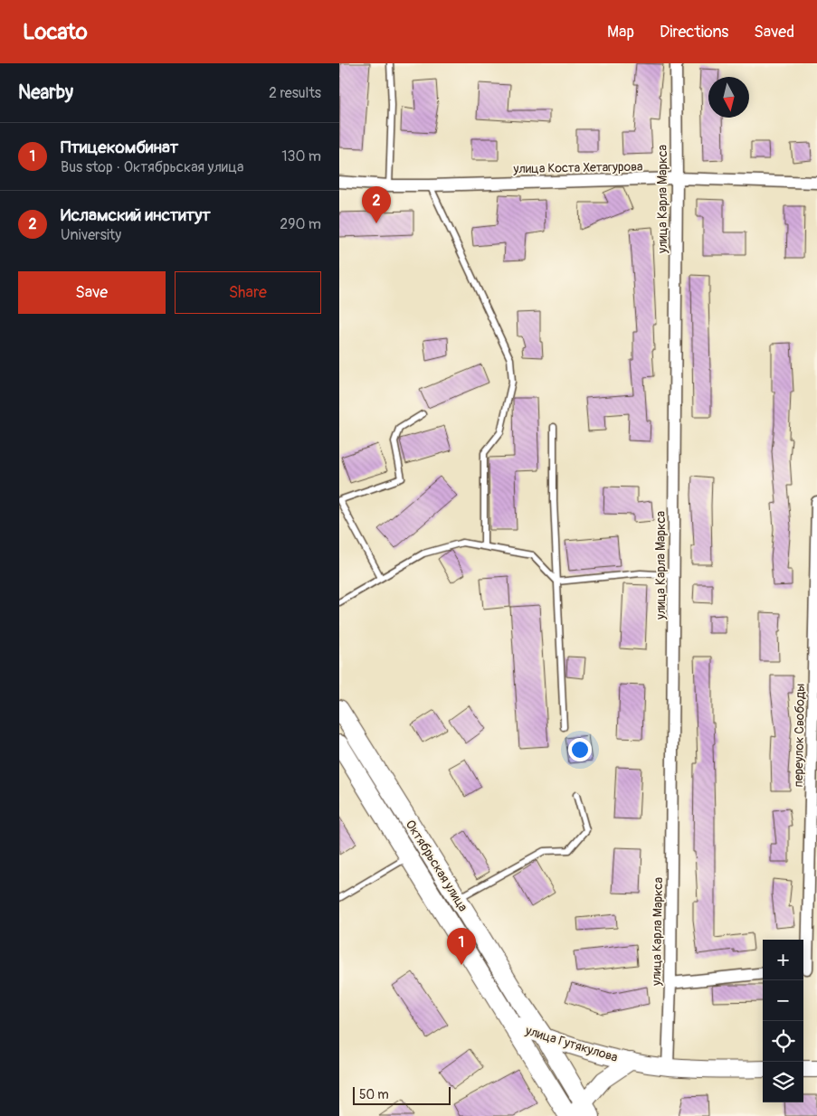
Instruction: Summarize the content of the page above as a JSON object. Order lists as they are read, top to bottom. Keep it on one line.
{"streets":{"main road":["Октябрьская улица","улица Гутякулова"],"street":["улица Коста Хетагурова","улица Карла Маркса","переулок Свободы"]},"crossings":[["улица Коста Хетагурова","улица Карла Маркса"],["улица Карла Маркса","улица Гутякулова"],["Октябрьская улица","улица Гутякулова"]],"scale_bar":"50 m","north":"bottom","page":{"header":"Locato","nav":["Map","Directions","Saved"],"heading":["Nearby","2 results"],"list":[{"mark":"1","name":"Птицекомбинат","note":"Bus stop · Октябрьская улица","value":"130 m"},{"mark":"2","name":"Исламский институт","note":"University","value":"290 m"}],"pins":["2","1"],"buttons":["Save","Share"],"map_buttons":["+","−"],"scale":"50 m"}}
